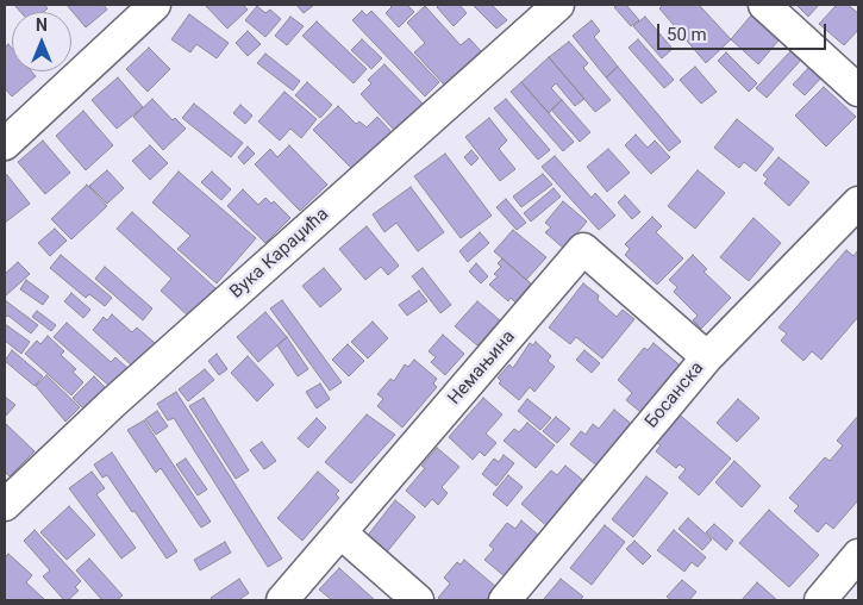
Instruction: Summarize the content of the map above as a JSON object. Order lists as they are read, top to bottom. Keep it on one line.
{"streets":{"street":["Вука Караџића","Немањина","Босанска"]},"crossings":[["Немањина","Босанска"]],"scale_bar":"50 m","north":"top"}
